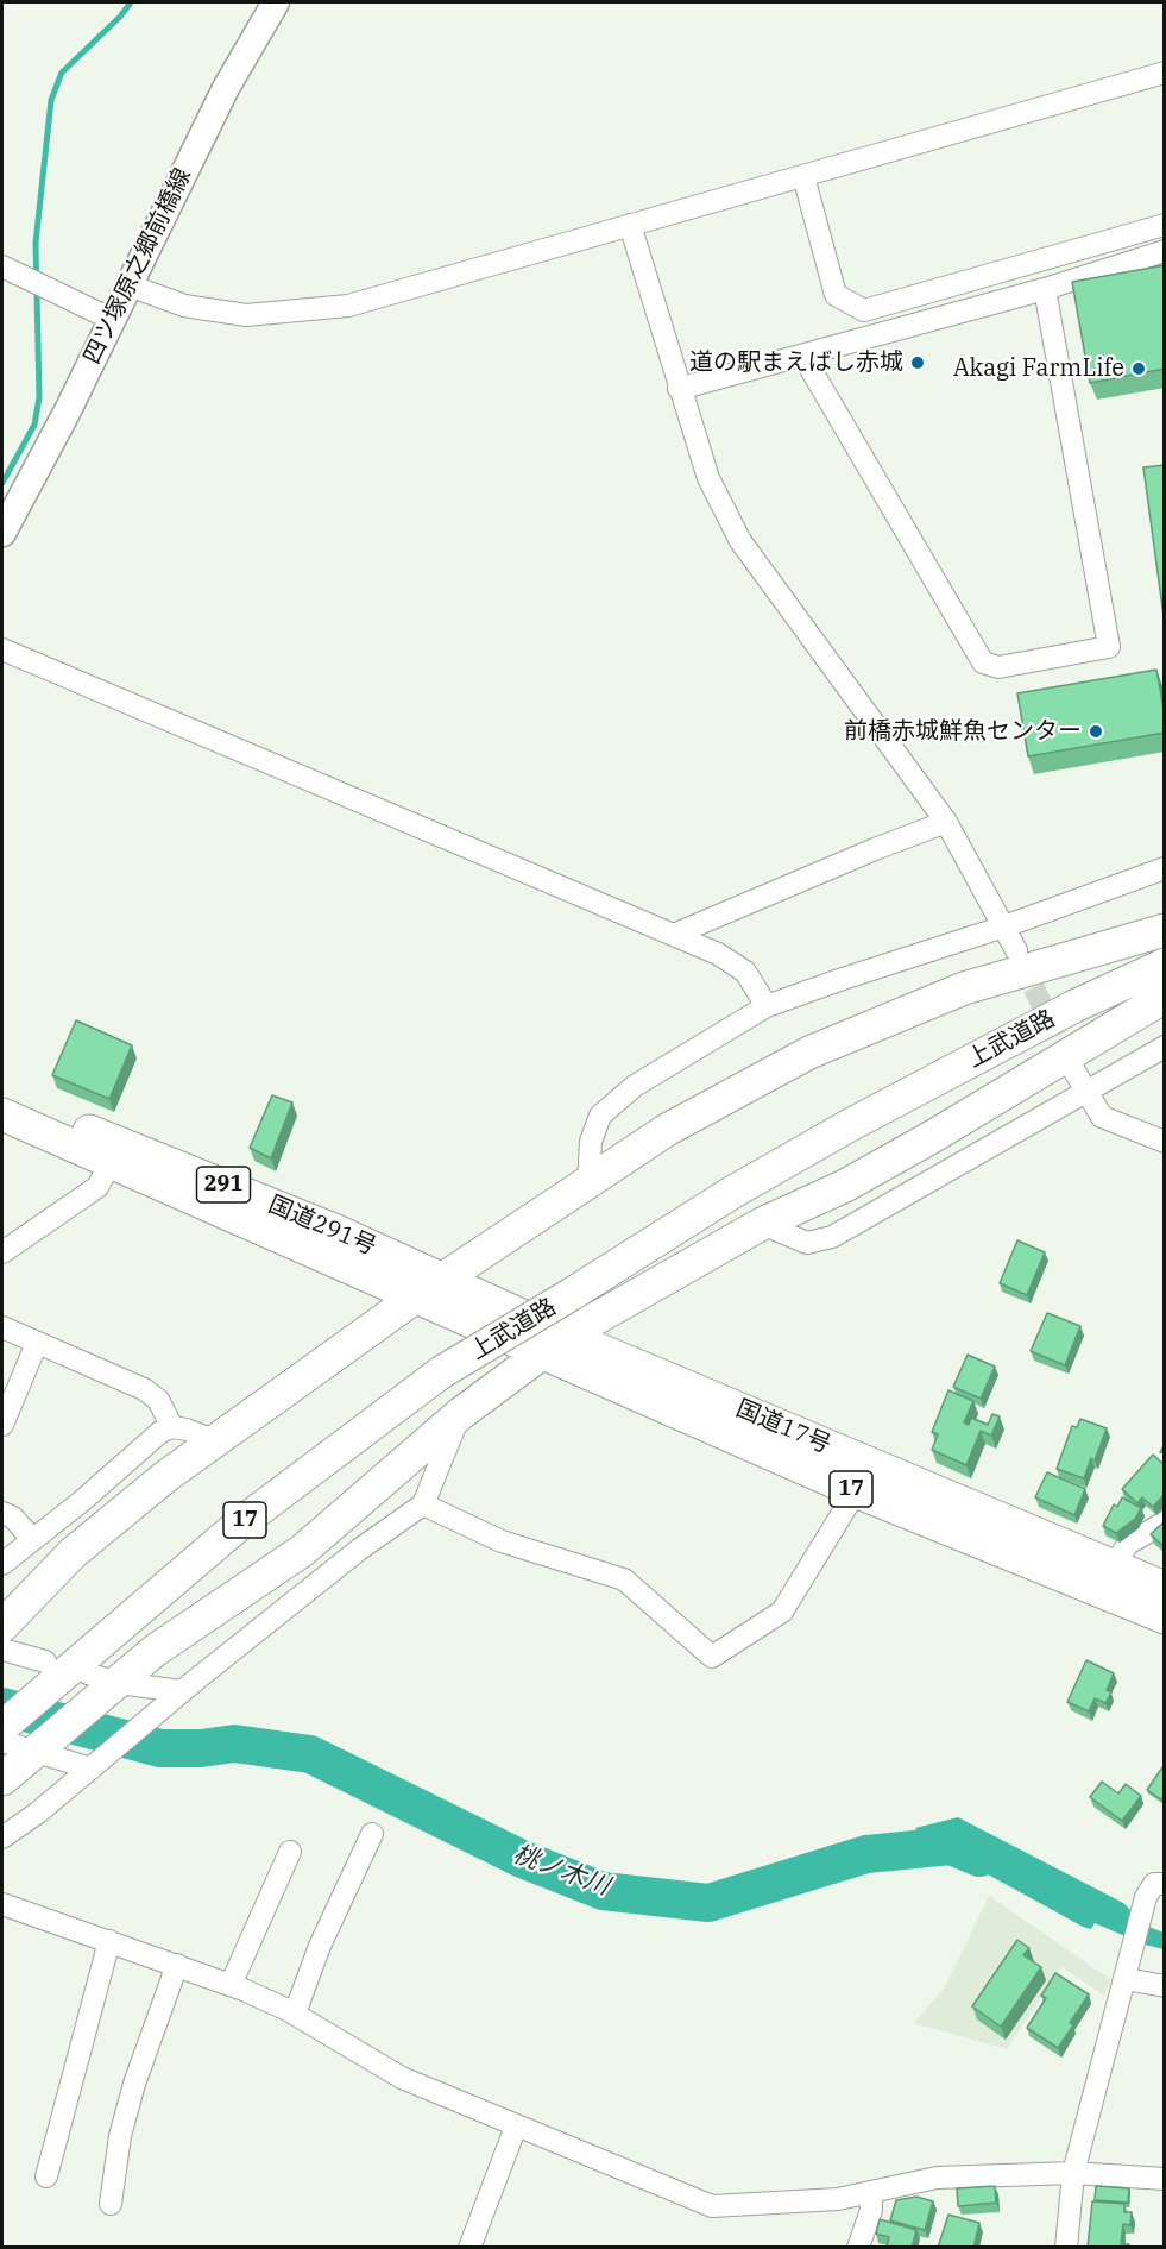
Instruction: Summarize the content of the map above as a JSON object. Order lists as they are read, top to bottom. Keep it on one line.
{"streets":{"highway":["上武道路","291","国道291号","国道17号","17"],"main road":["四ツ塚原之郷前橋線"]},"crossings":[["国道291号","国道17号"],["国道291号","17"],["国道17号","17"]],"water":["桃ノ木川"],"places":["道の駅まえばし赤城","Akagi FarmLife","前橋赤城鮮魚センター"]}
